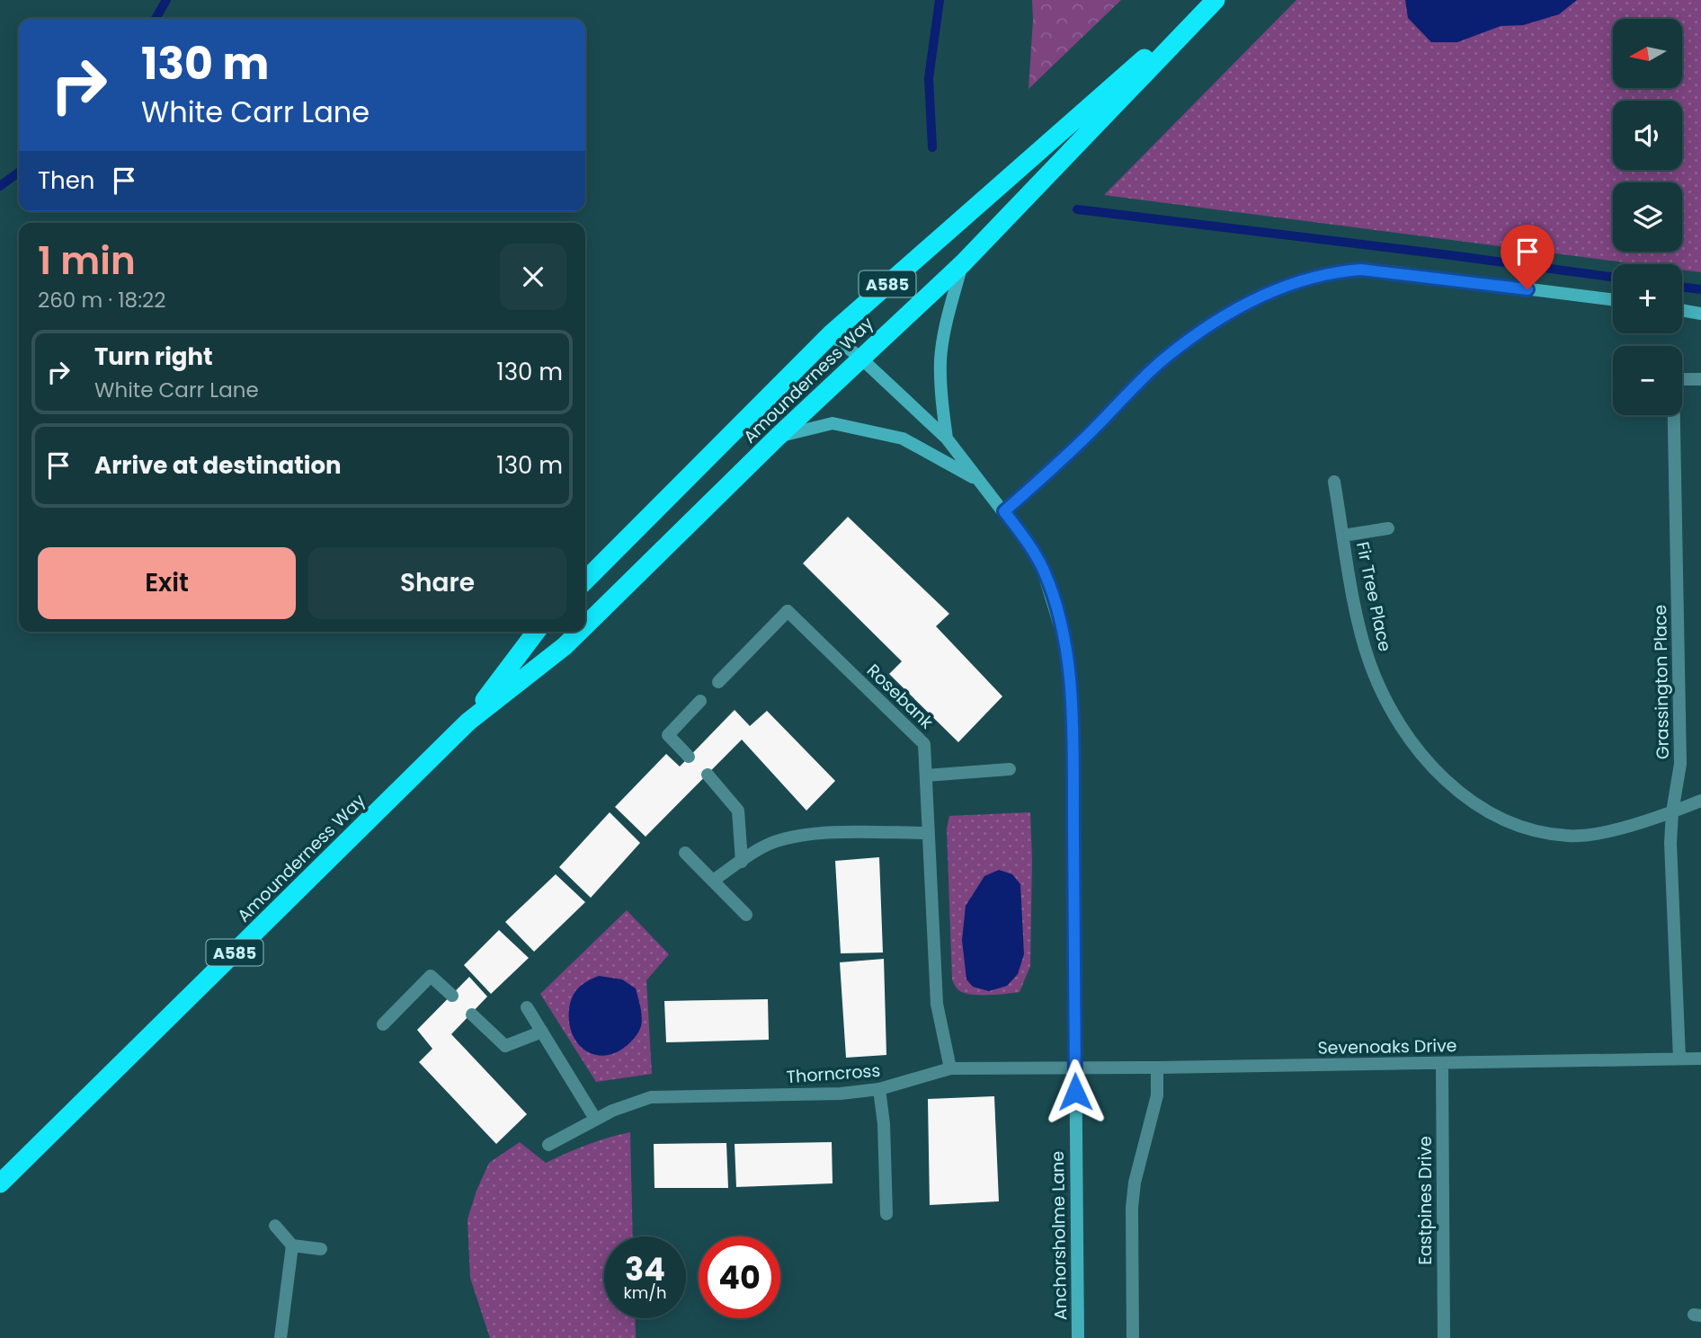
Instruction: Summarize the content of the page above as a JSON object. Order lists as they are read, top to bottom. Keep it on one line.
{"streets":{"highway":["A585","Amounderness Way"],"street":["Fir Tree Place","Grassington Place","Rosebank","Sevenoaks Drive","Thorncross","Eastpines Drive","Anchorsholme Lane"]},"crossings":[["Amounderness Way","Anchorsholme Lane"],["Fir Tree Place","Grassington Place"],["Grassington Place","Sevenoaks Drive"],["Rosebank","Thorncross"],["Sevenoaks Drive","Thorncross"],["Sevenoaks Drive","Eastpines Drive"],["Sevenoaks Drive","Anchorsholme Lane"],["Thorncross","Anchorsholme Lane"]],"north":"left","page":{"map_buttons":["+","−"],"turn":["130 m","White Carr Lane"],"then":"Then","heading":["1 min","260 m · 18:22"],"list":[{"name":"Turn right","note":"White Carr Lane","value":"130 m"},{"name":"Arrive at destination","value":"130 m"}],"buttons":["Exit","Share"],"speed":"34 km/h","limit":"40"}}
